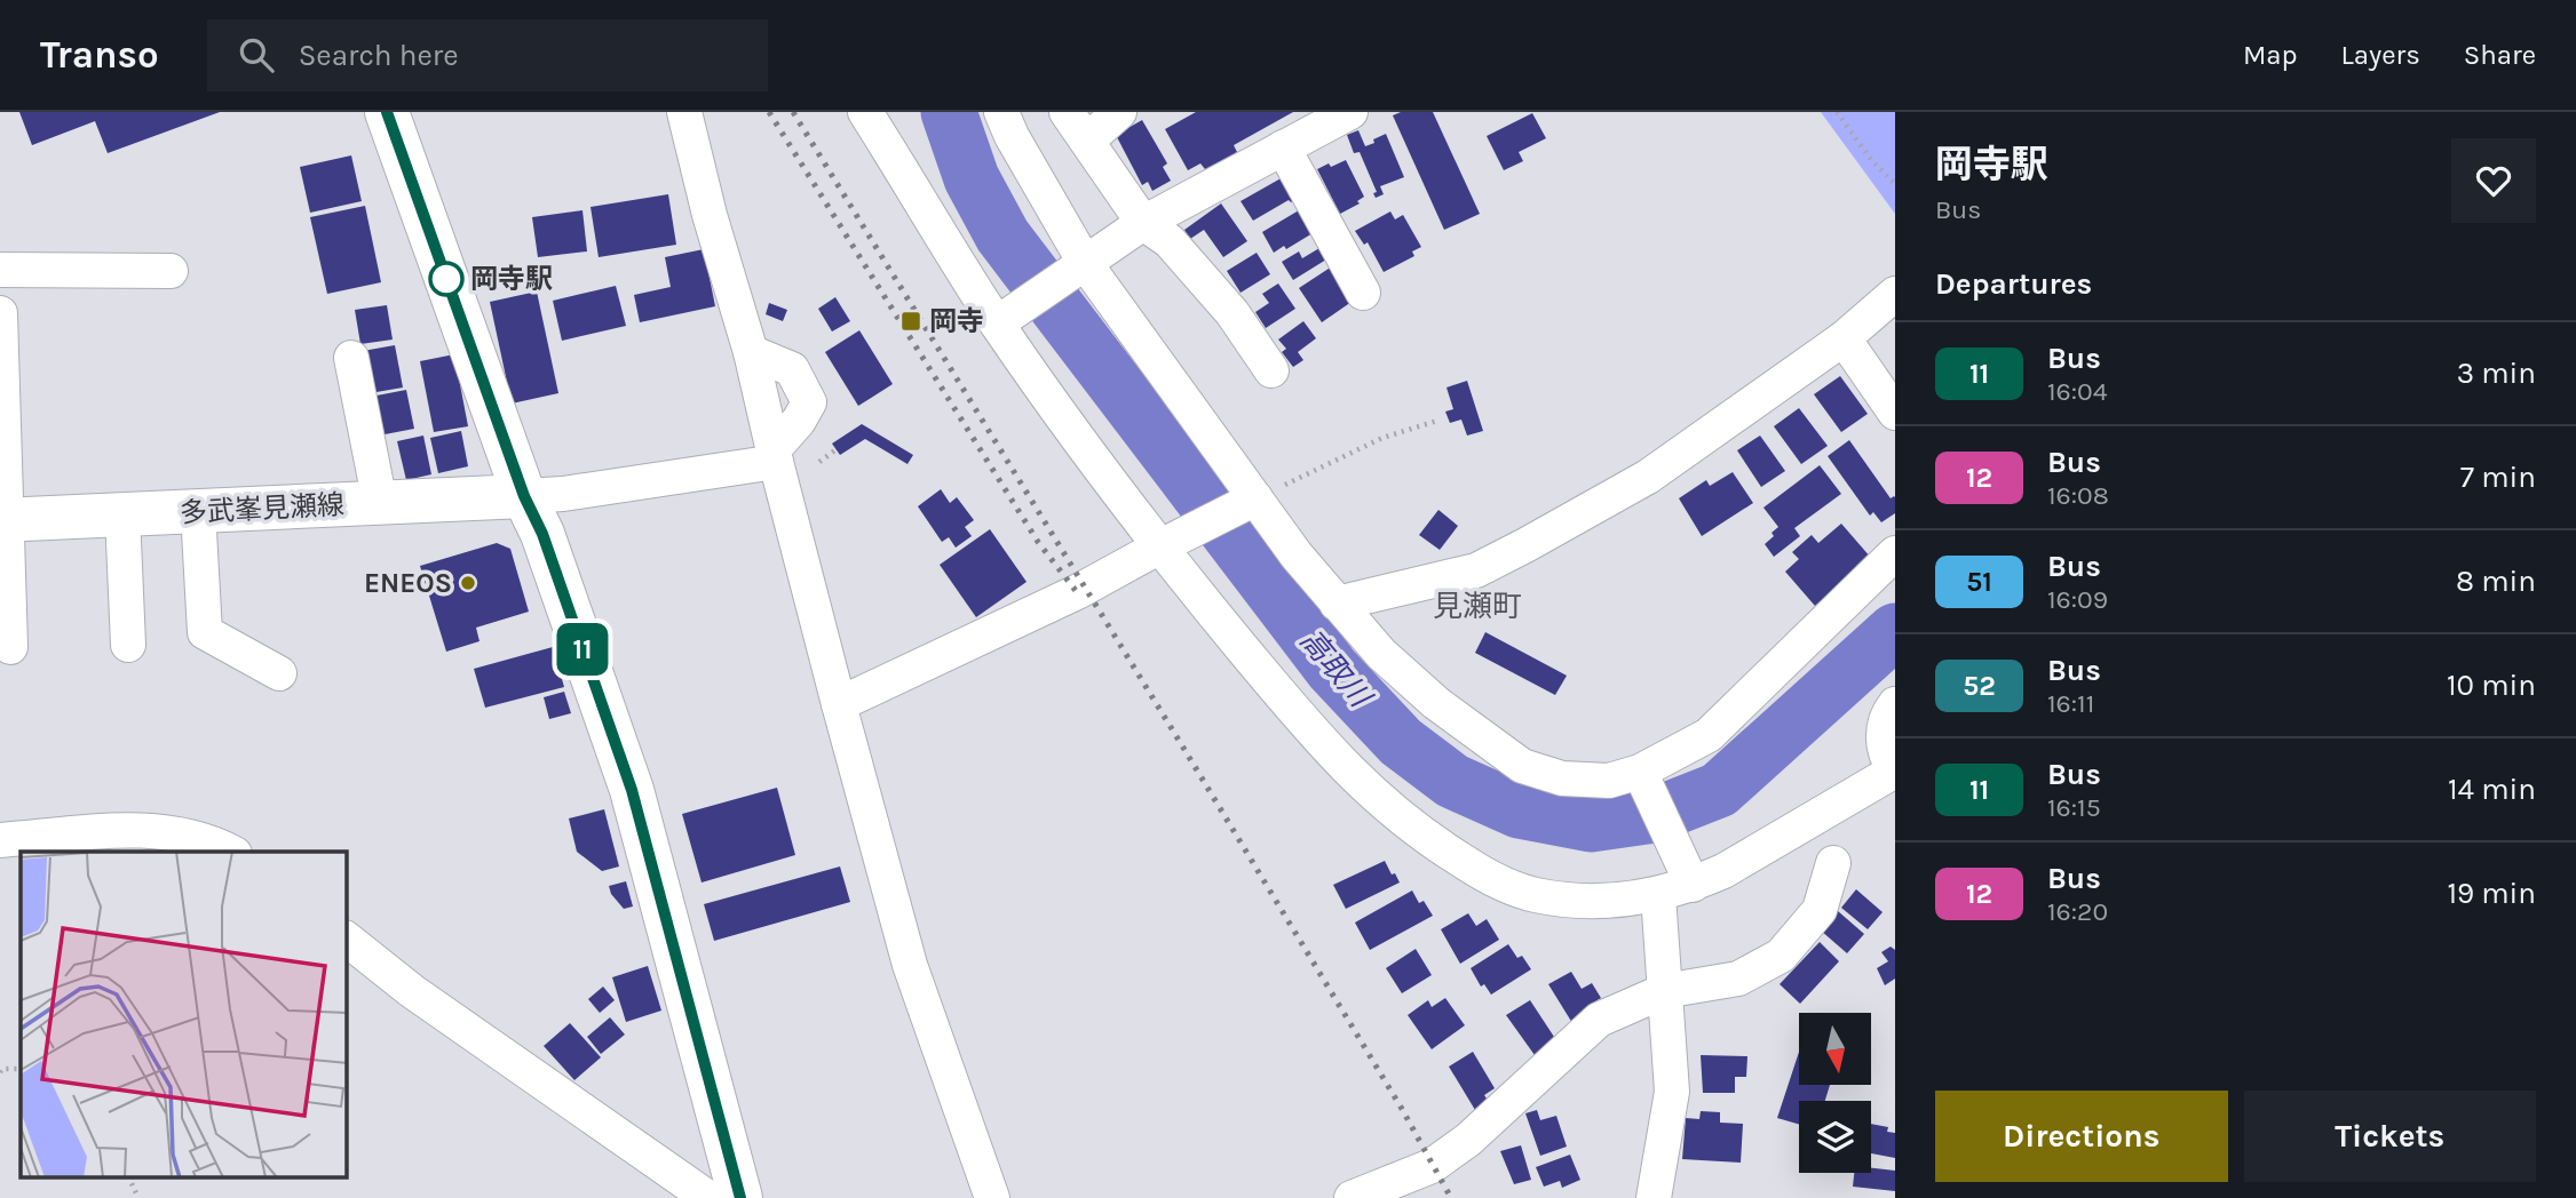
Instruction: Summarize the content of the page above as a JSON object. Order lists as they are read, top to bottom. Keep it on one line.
{"streets":{"main road":["多武峯見瀬線"]},"districts":["見瀬町"],"water":["高取川"],"places":{"other":["岡寺駅","ENEOS"],"transit":["岡寺"]},"lines":["bus line 11"],"north":"bottom","page":{"header":"Transo","search":"Search here","nav":["Map","Layers","Share"],"on_map":"11","heading":[["岡寺駅","Bus"],"Departures"],"list":[{"mark":"11","name":"Bus","note":"16:04","value":"3 min"},{"mark":"12","name":"Bus","note":"16:08","value":"7 min"},{"mark":"51","name":"Bus","note":"16:09","value":"8 min"},{"mark":"52","name":"Bus","note":"16:11","value":"10 min"},{"mark":"11","name":"Bus","note":"16:15","value":"14 min"},{"mark":"12","name":"Bus","note":"16:20","value":"19 min"}],"buttons":["Directions","Tickets"]}}
